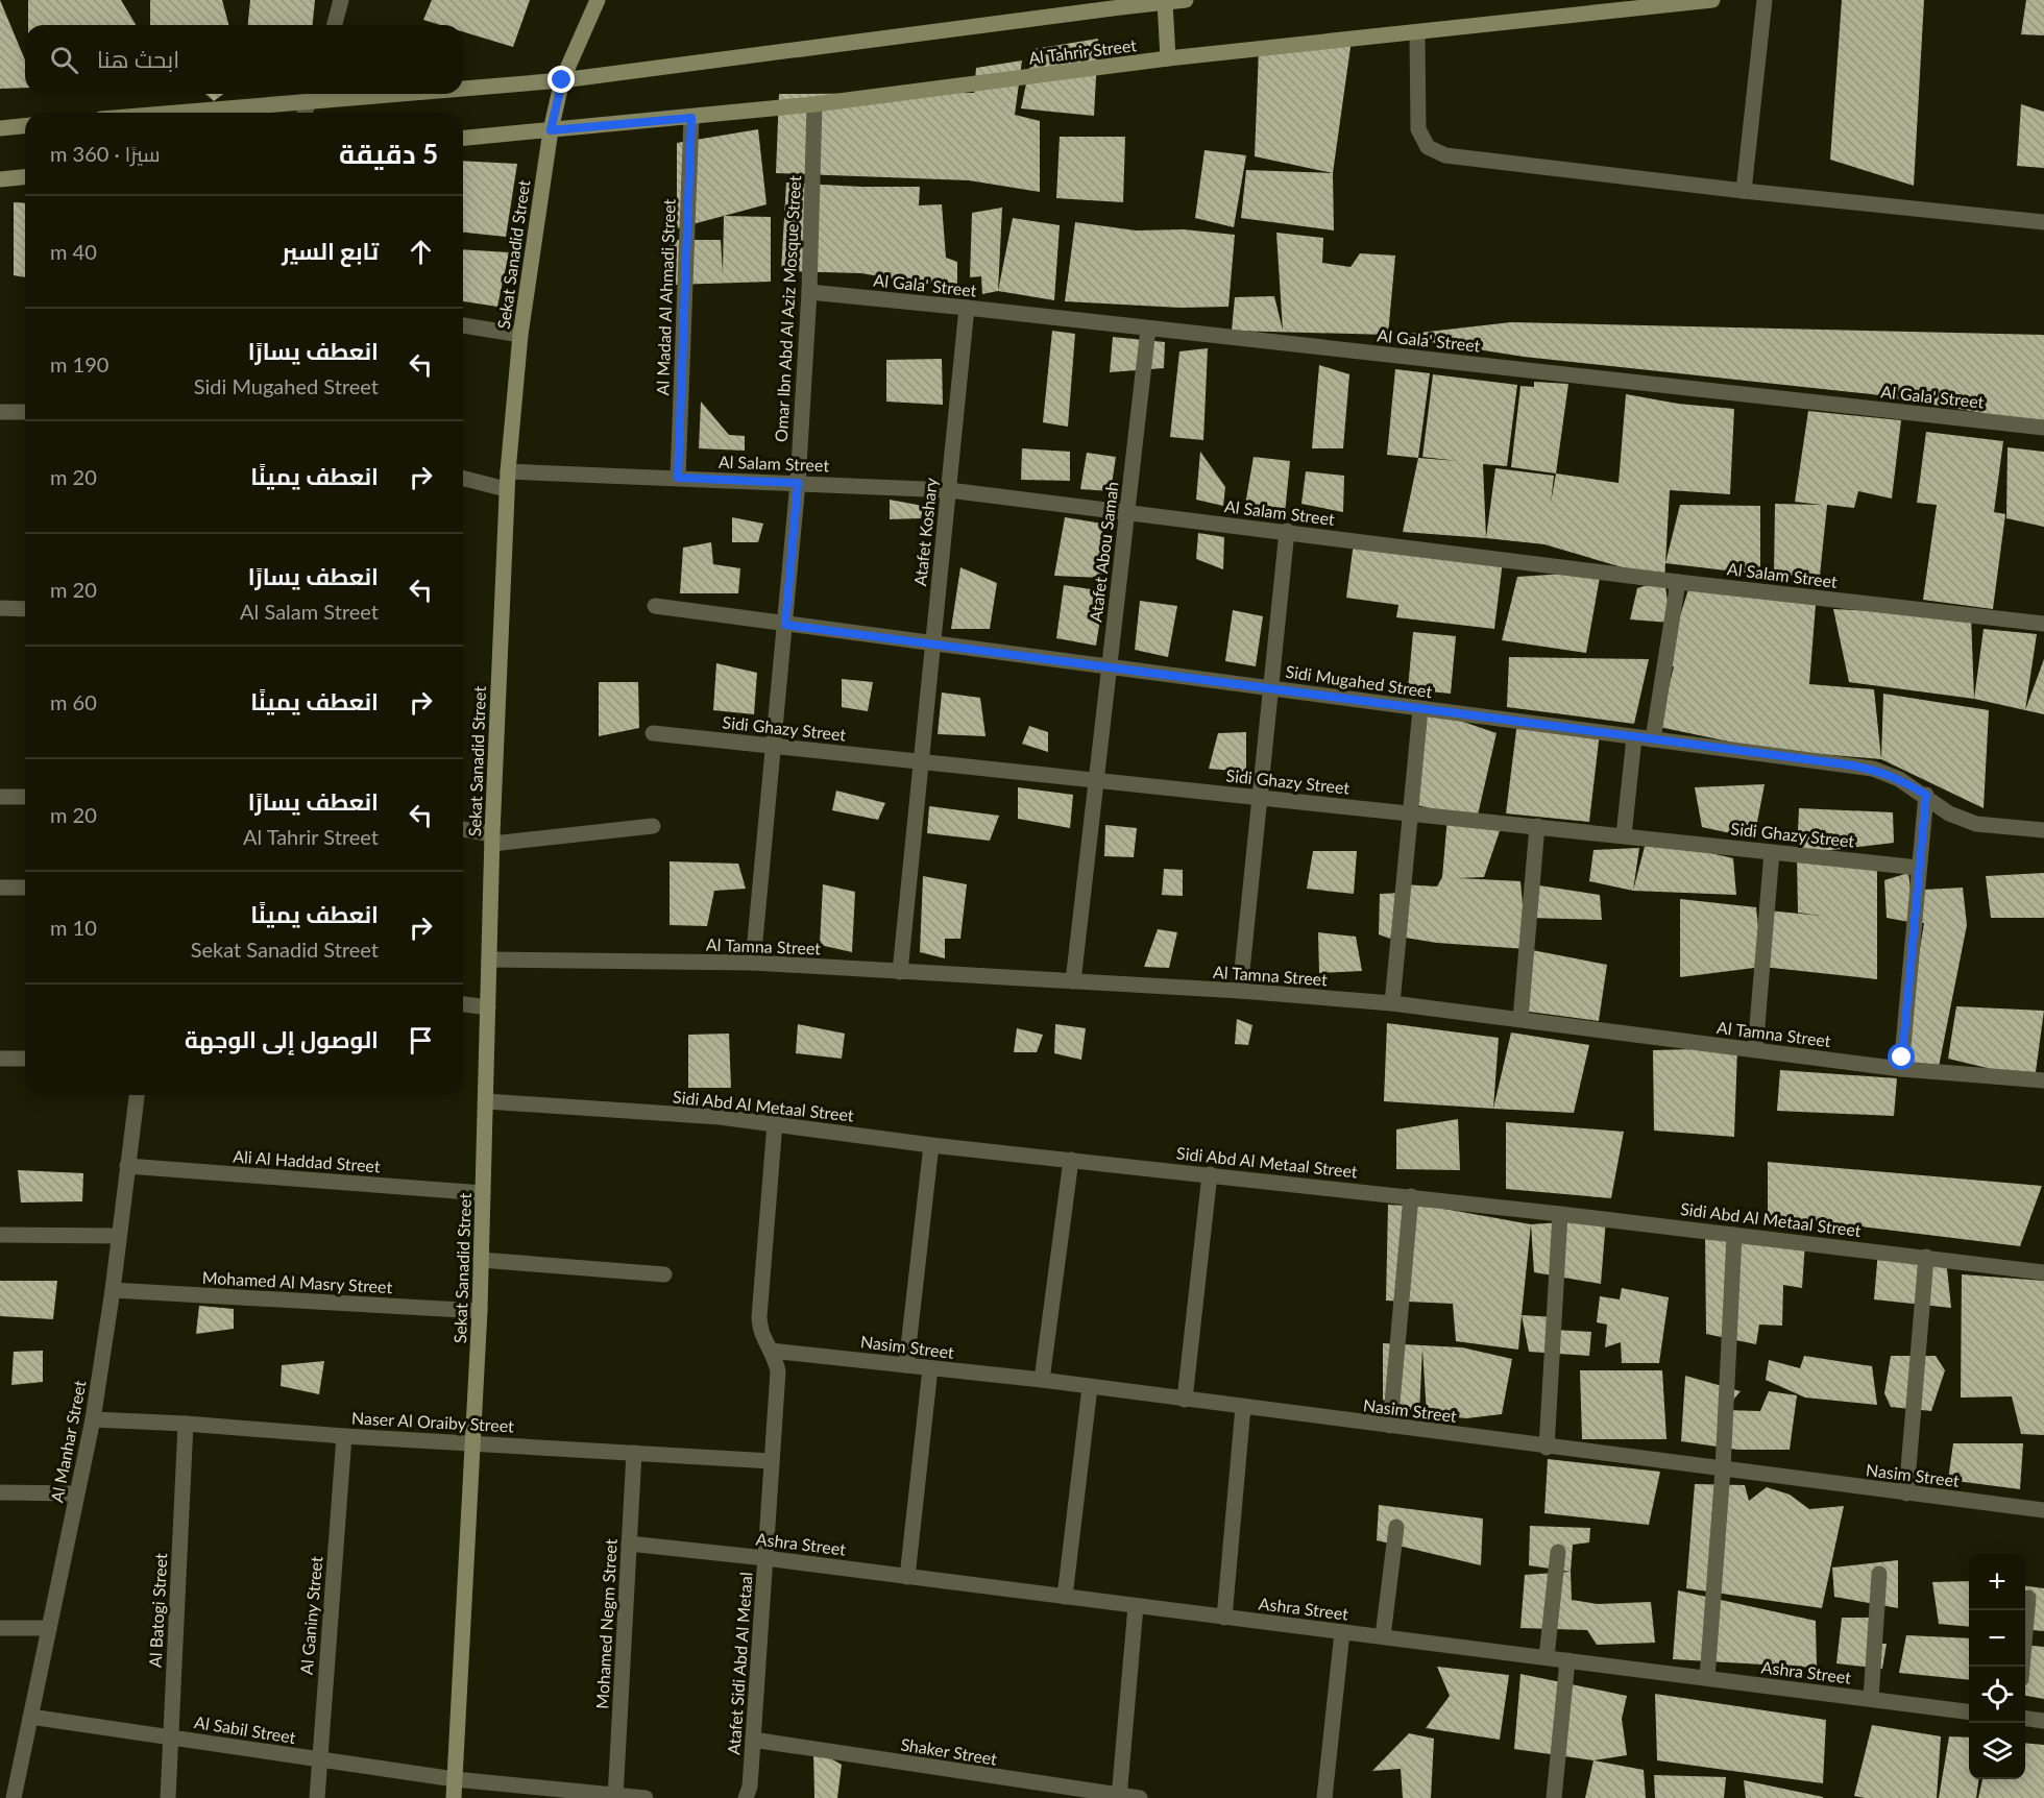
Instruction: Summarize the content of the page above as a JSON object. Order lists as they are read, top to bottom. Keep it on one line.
{"streets":{"main road":["Al Tahrir Street","Sekat Sanadid Street"],"street":["Al Gala' Street","Al Madad Al Ahmadi Street","Omar Ibn Abd Al Aziz Mosque Street","Al Salam Street","Atafet Koshary","Atafet Abou Samah","Sidi Mugahed Street","Sidi Ghazy Street","Al Tamna Street","Sidi Abd Al Metaal Street","Ali Al Haddad Street","Mohamed Al Masry Street","Nasim Street","Naser Al Oraiby Street","Al Manhar Street","Ashra Street","Al Batogi Street","Al Ganiny Street","Mohamed Negm Street","Atafet Sidi Abd Al Metaal","Al Sabil Street","Shaker Street"]},"crossings":[["Al Tahrir Street","Sekat Sanadid Street"],["Al Tahrir Street","Al Madad Al Ahmadi Street"],["Al Tahrir Street","Omar Ibn Abd Al Aziz Mosque Street"],["Sekat Sanadid Street","Al Salam Street"],["Sekat Sanadid Street","Al Tamna Street"],["Sekat Sanadid Street","Sidi Abd Al Metaal Street"],["Sekat Sanadid Street","Ali Al Haddad Street"],["Sekat Sanadid Street","Mohamed Al Masry Street"],["Sekat Sanadid Street","Naser Al Oraiby Street"],["Sekat Sanadid Street","Al Sabil Street"],["Al Gala' Street","Omar Ibn Abd Al Aziz Mosque Street"],["Al Gala' Street","Atafet Koshary"],["Al Gala' Street","Atafet Abou Samah"],["Al Madad Al Ahmadi Street","Al Salam Street"],["Omar Ibn Abd Al Aziz Mosque Street","Al Salam Street"],["Omar Ibn Abd Al Aziz Mosque Street","Sidi Mugahed Street"],["Omar Ibn Abd Al Aziz Mosque Street","Sidi Ghazy Street"],["Omar Ibn Abd Al Aziz Mosque Street","Al Tamna Street"],["Al Salam Street","Atafet Koshary"],["Al Salam Street","Atafet Abou Samah"],["Atafet Koshary","Sidi Mugahed Street"],["Atafet Koshary","Sidi Ghazy Street"],["Atafet Koshary","Al Tamna Street"],["Atafet Abou Samah","Sidi Mugahed Street"],["Atafet Abou Samah","Sidi Ghazy Street"],["Atafet Abou Samah","Al Tamna Street"],["Sidi Abd Al Metaal Street","Atafet Sidi Abd Al Metaal"],["Ali Al Haddad Street","Al Manhar Street"],["Mohamed Al Masry Street","Al Manhar Street"],["Nasim Street","Atafet Sidi Abd Al Metaal"],["Naser Al Oraiby Street","Al Manhar Street"],["Naser Al Oraiby Street","Al Batogi Street"],["Naser Al Oraiby Street","Al Ganiny Street"],["Naser Al Oraiby Street","Mohamed Negm Street"],["Naser Al Oraiby Street","Atafet Sidi Abd Al Metaal"],["Al Manhar Street","Al Sabil Street"],["Ashra Street","Mohamed Negm Street"],["Ashra Street","Atafet Sidi Abd Al Metaal"],["Al Batogi Street","Al Sabil Street"],["Al Ganiny Street","Al Sabil Street"],["Mohamed Negm Street","Al Sabil Street"],["Atafet Sidi Abd Al Metaal","Shaker Street"]],"page":{"search":"ابحث هنا","heading":["5 دقيقة","سيرًا · 360 m"],"list":[["تابع السير","40 m"],["انعطف يسارًا","Sidi Mugahed Street","190 m"],["انعطف يمينًا","20 m"],["انعطف يسارًا","Al Salam Street","20 m"],["انعطف يمينًا","60 m"],["انعطف يسارًا","Al Tahrir Street","20 m"],["انعطف يمينًا","Sekat Sanadid Street","10 m"],"الوصول إلى الوجهة"],"map_buttons":["+","−"]}}
